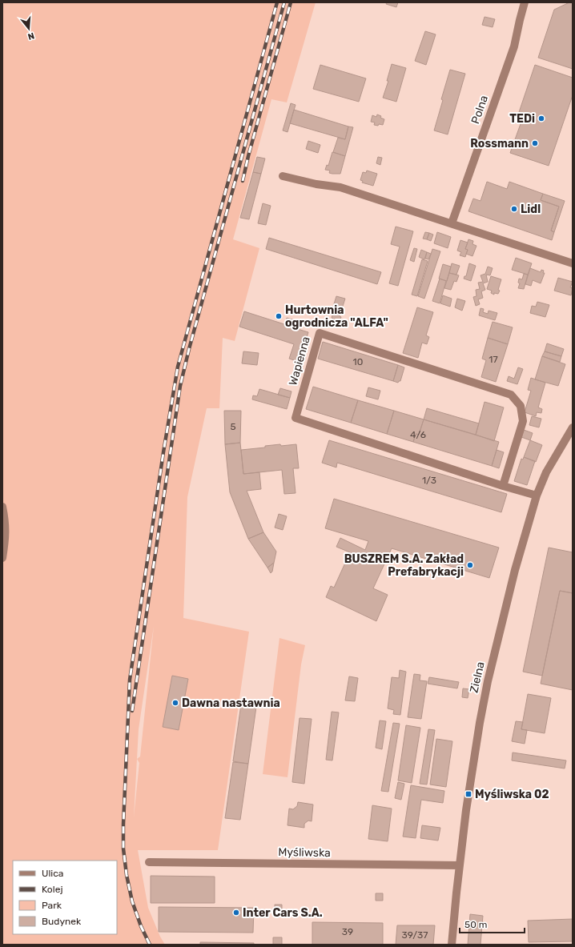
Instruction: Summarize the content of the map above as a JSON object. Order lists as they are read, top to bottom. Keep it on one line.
{"streets":{"street":["Polna","Wapienna","Zielna","Myśliwska"]},"crossings":[["Wapienna","Zielna"],["Zielna","Myśliwska"]],"places":{"other":["TEDi","Rossmann","Lidl","Hurtownia ogrodnicza \"ALFA\"","BUSZREM S.A. Zakład Prefabrykacji","Dawna nastawnia","Inter Cars S.A."],"transit":["Myśliwska 02"]},"house_numbers":["17","10","5","4/6","1/3","39","39/37"],"legend":["Ulica","Kolej","Park","Budynek"],"scale_bar":"50 m","north":"bottom"}
